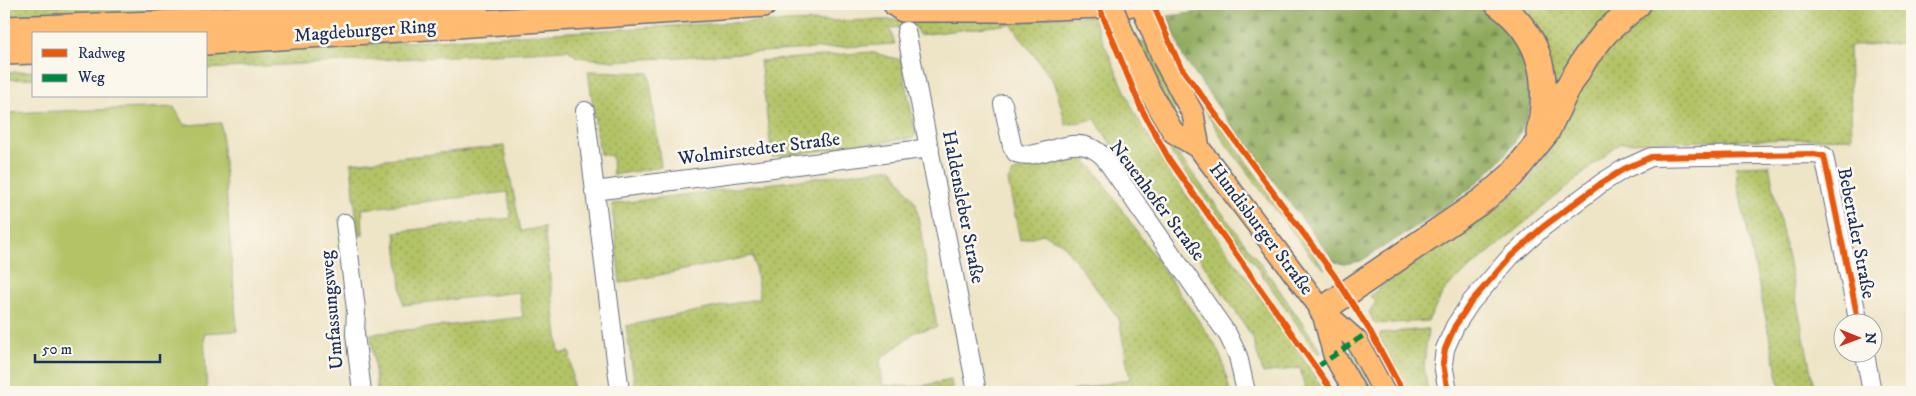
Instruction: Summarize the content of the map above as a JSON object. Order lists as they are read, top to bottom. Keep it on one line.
{"streets":{"highway":["Magdeburger Ring"],"main road":["Hundisburger Straße"],"street":["Wolmirstedter Straße","Neuenhofer Straße","Haldensleber Straße","Bebertaler Straße","Umfassungsweg"]},"crossings":[["Wolmirstedter Straße","Haldensleber Straße"]],"legend":["Radweg","Weg"],"scale_bar":"50 m","north":"right"}
